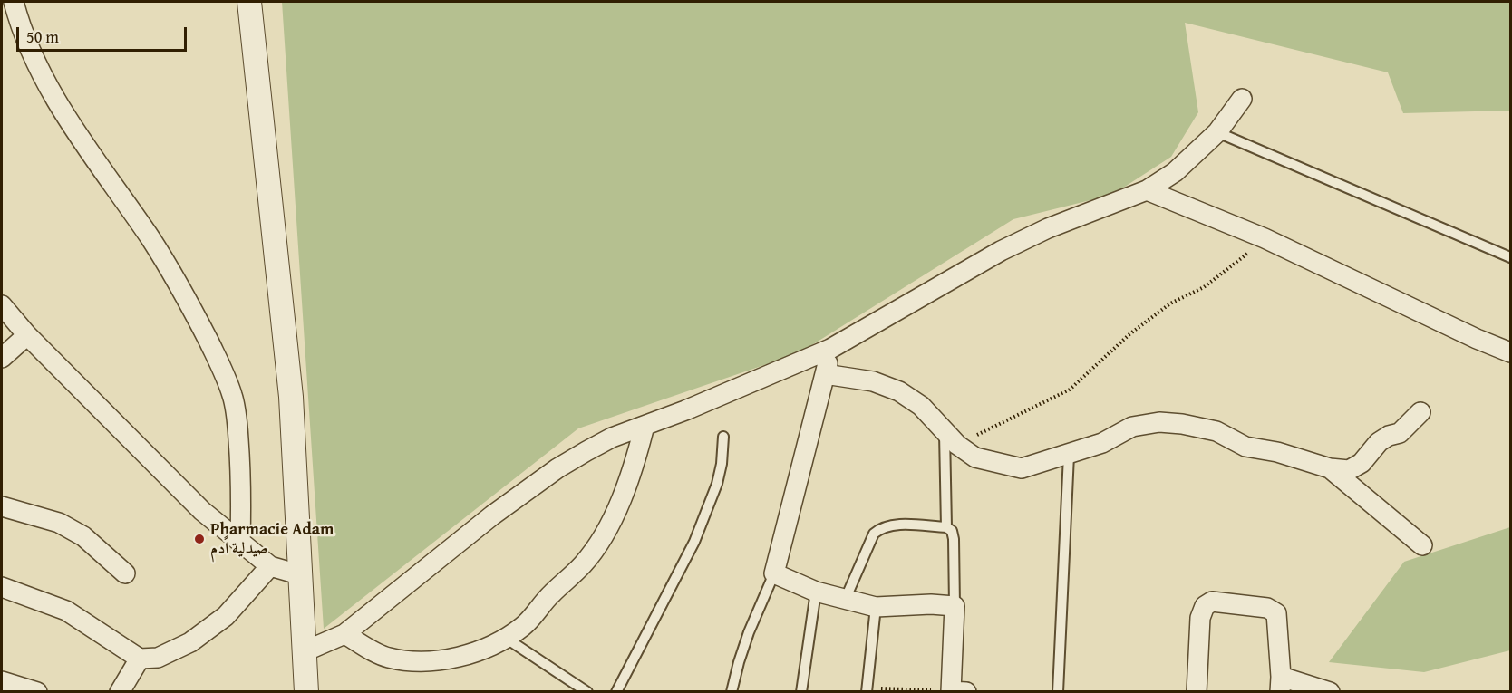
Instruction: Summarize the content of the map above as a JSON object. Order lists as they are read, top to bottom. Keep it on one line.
{"places":["Pharmacie Adam صيدلية اًدم"],"scale_bar":"50 m"}
